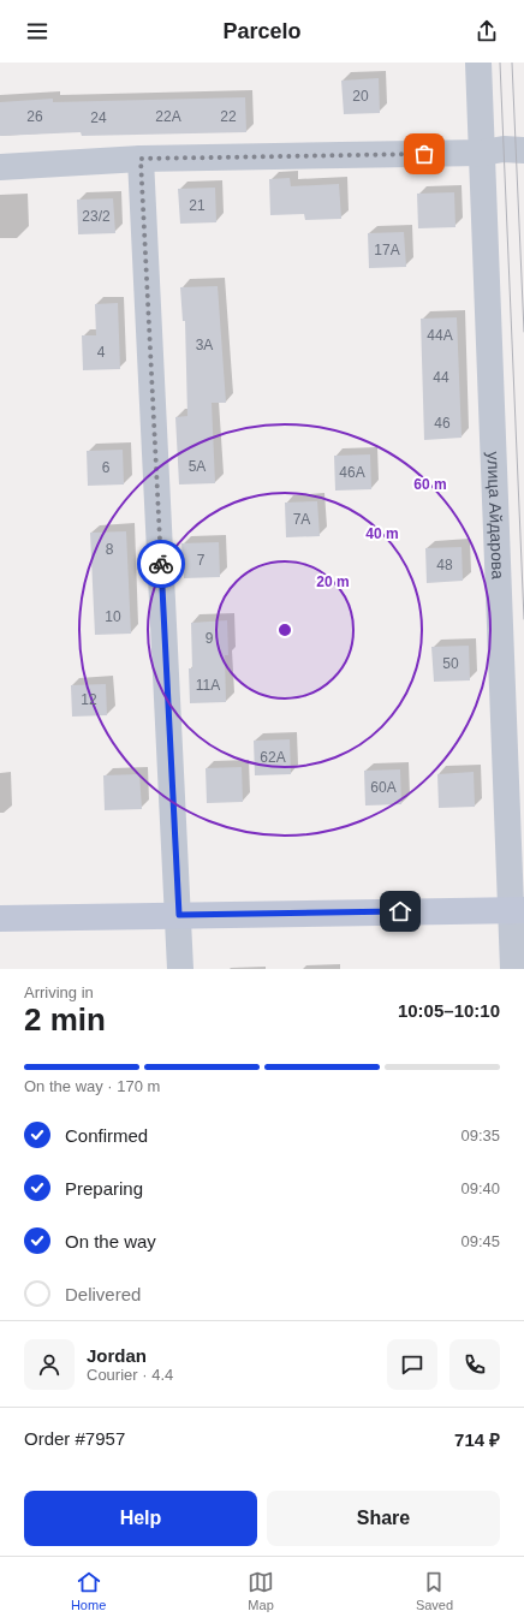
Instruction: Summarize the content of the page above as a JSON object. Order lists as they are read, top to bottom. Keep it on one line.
{"streets":{"street":["улица Айдарова"]},"house_numbers":["20","26","22А","22","24","21","23/2","17А","44А","3А","4","44","46","5А","6","46А","7А","8","7","48","10","9","50","11А","12","62А","60А"],"page":{"header":"Parcelo","heading":["2 min","Arriving in","10:05–10:10"],"panel":["Jordan","Courier · 4.4","Order #7957","714 ₽"],"bar":"On the way · 170 m","list":[["Confirmed","09:35"],["Preparing","09:40"],["On the way","09:45"],"Delivered"],"buttons":["Help","Share"],"tabs":["Home","Map","Saved"]},"rings":["60 m","40 m","20 m"]}
